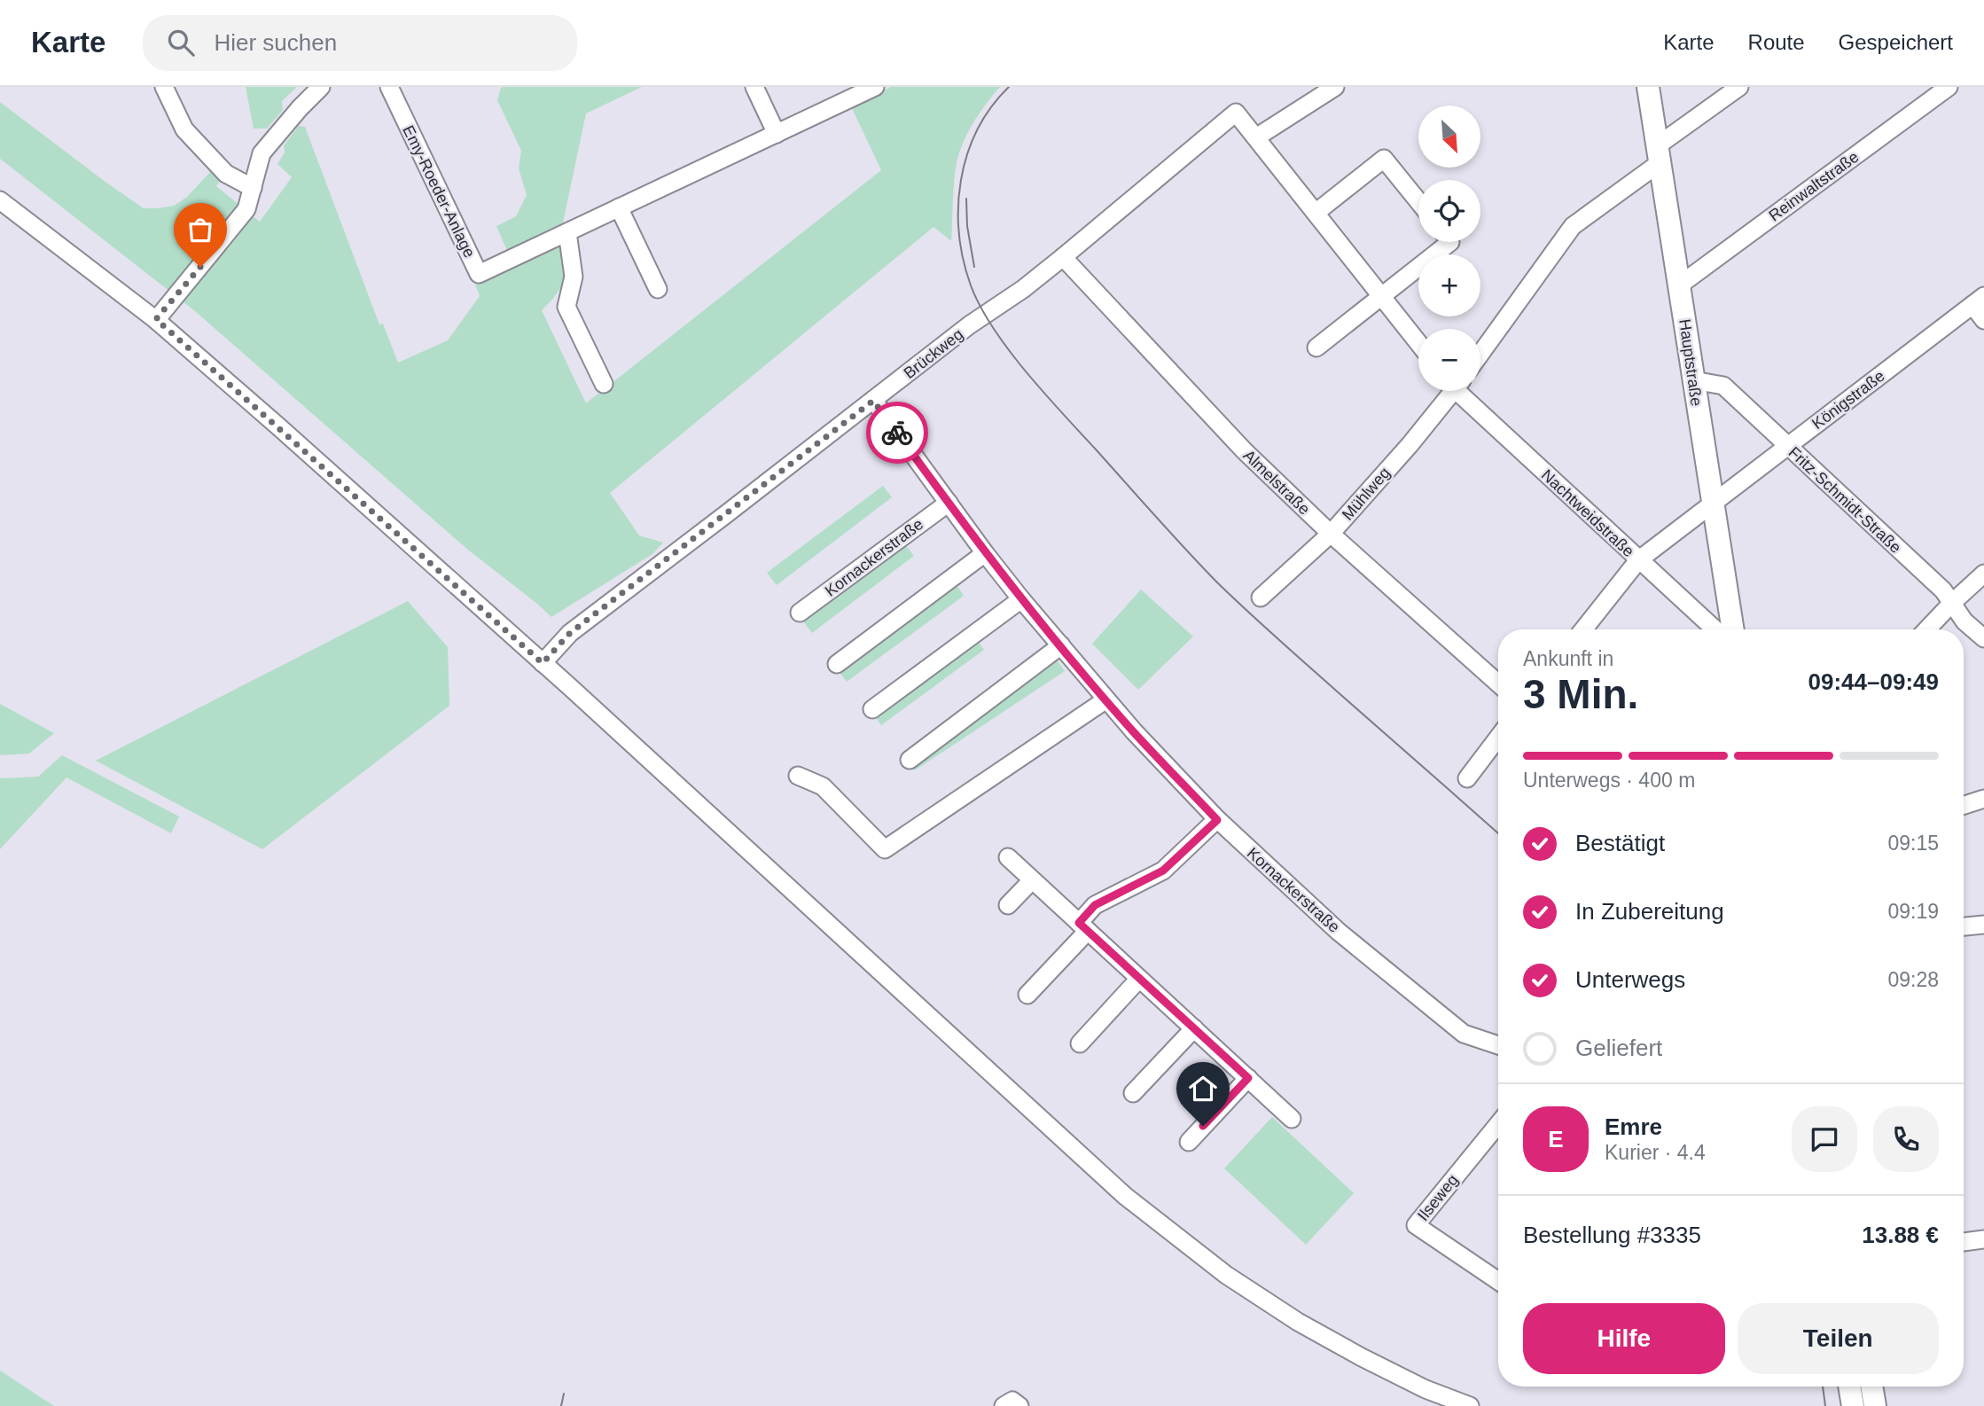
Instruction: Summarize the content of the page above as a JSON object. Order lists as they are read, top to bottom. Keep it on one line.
{"streets":{"main road":["Hauptstraße"],"street":["Reinwaltstraße","Emy-Roeder-Anlage","Brückweg","Königstraße","Almelstraße","Mühlweg","Fritz-Schmidt-Straße","Nachtweidstraße","Kornackerstraße","Ilseweg"]},"crossings":[["Reinwaltstraße","Hauptstraße"],["Brückweg","Almelstraße"],["Brückweg","Kornackerstraße"],["Hauptstraße","Königstraße"],["Hauptstraße","Fritz-Schmidt-Straße"],["Königstraße","Fritz-Schmidt-Straße"],["Königstraße","Nachtweidstraße"],["Almelstraße","Mühlweg"]],"north":"bottom right","page":{"header":"Karte","search":"Hier suchen","nav":["Karte","Route","Gespeichert"],"map_buttons":["+","−"],"heading":["3 Min.","Ankunft in","09:44–09:49"],"panel":["Emre","Kurier · 4.4","Bestellung #3335","13.88 €"],"bar":"Unterwegs · 400 m","list":[["Bestätigt","09:15"],["In Zubereitung","09:19"],["Unterwegs","09:28"],"Geliefert"],"round":"E","buttons":["Hilfe","Teilen"]}}
